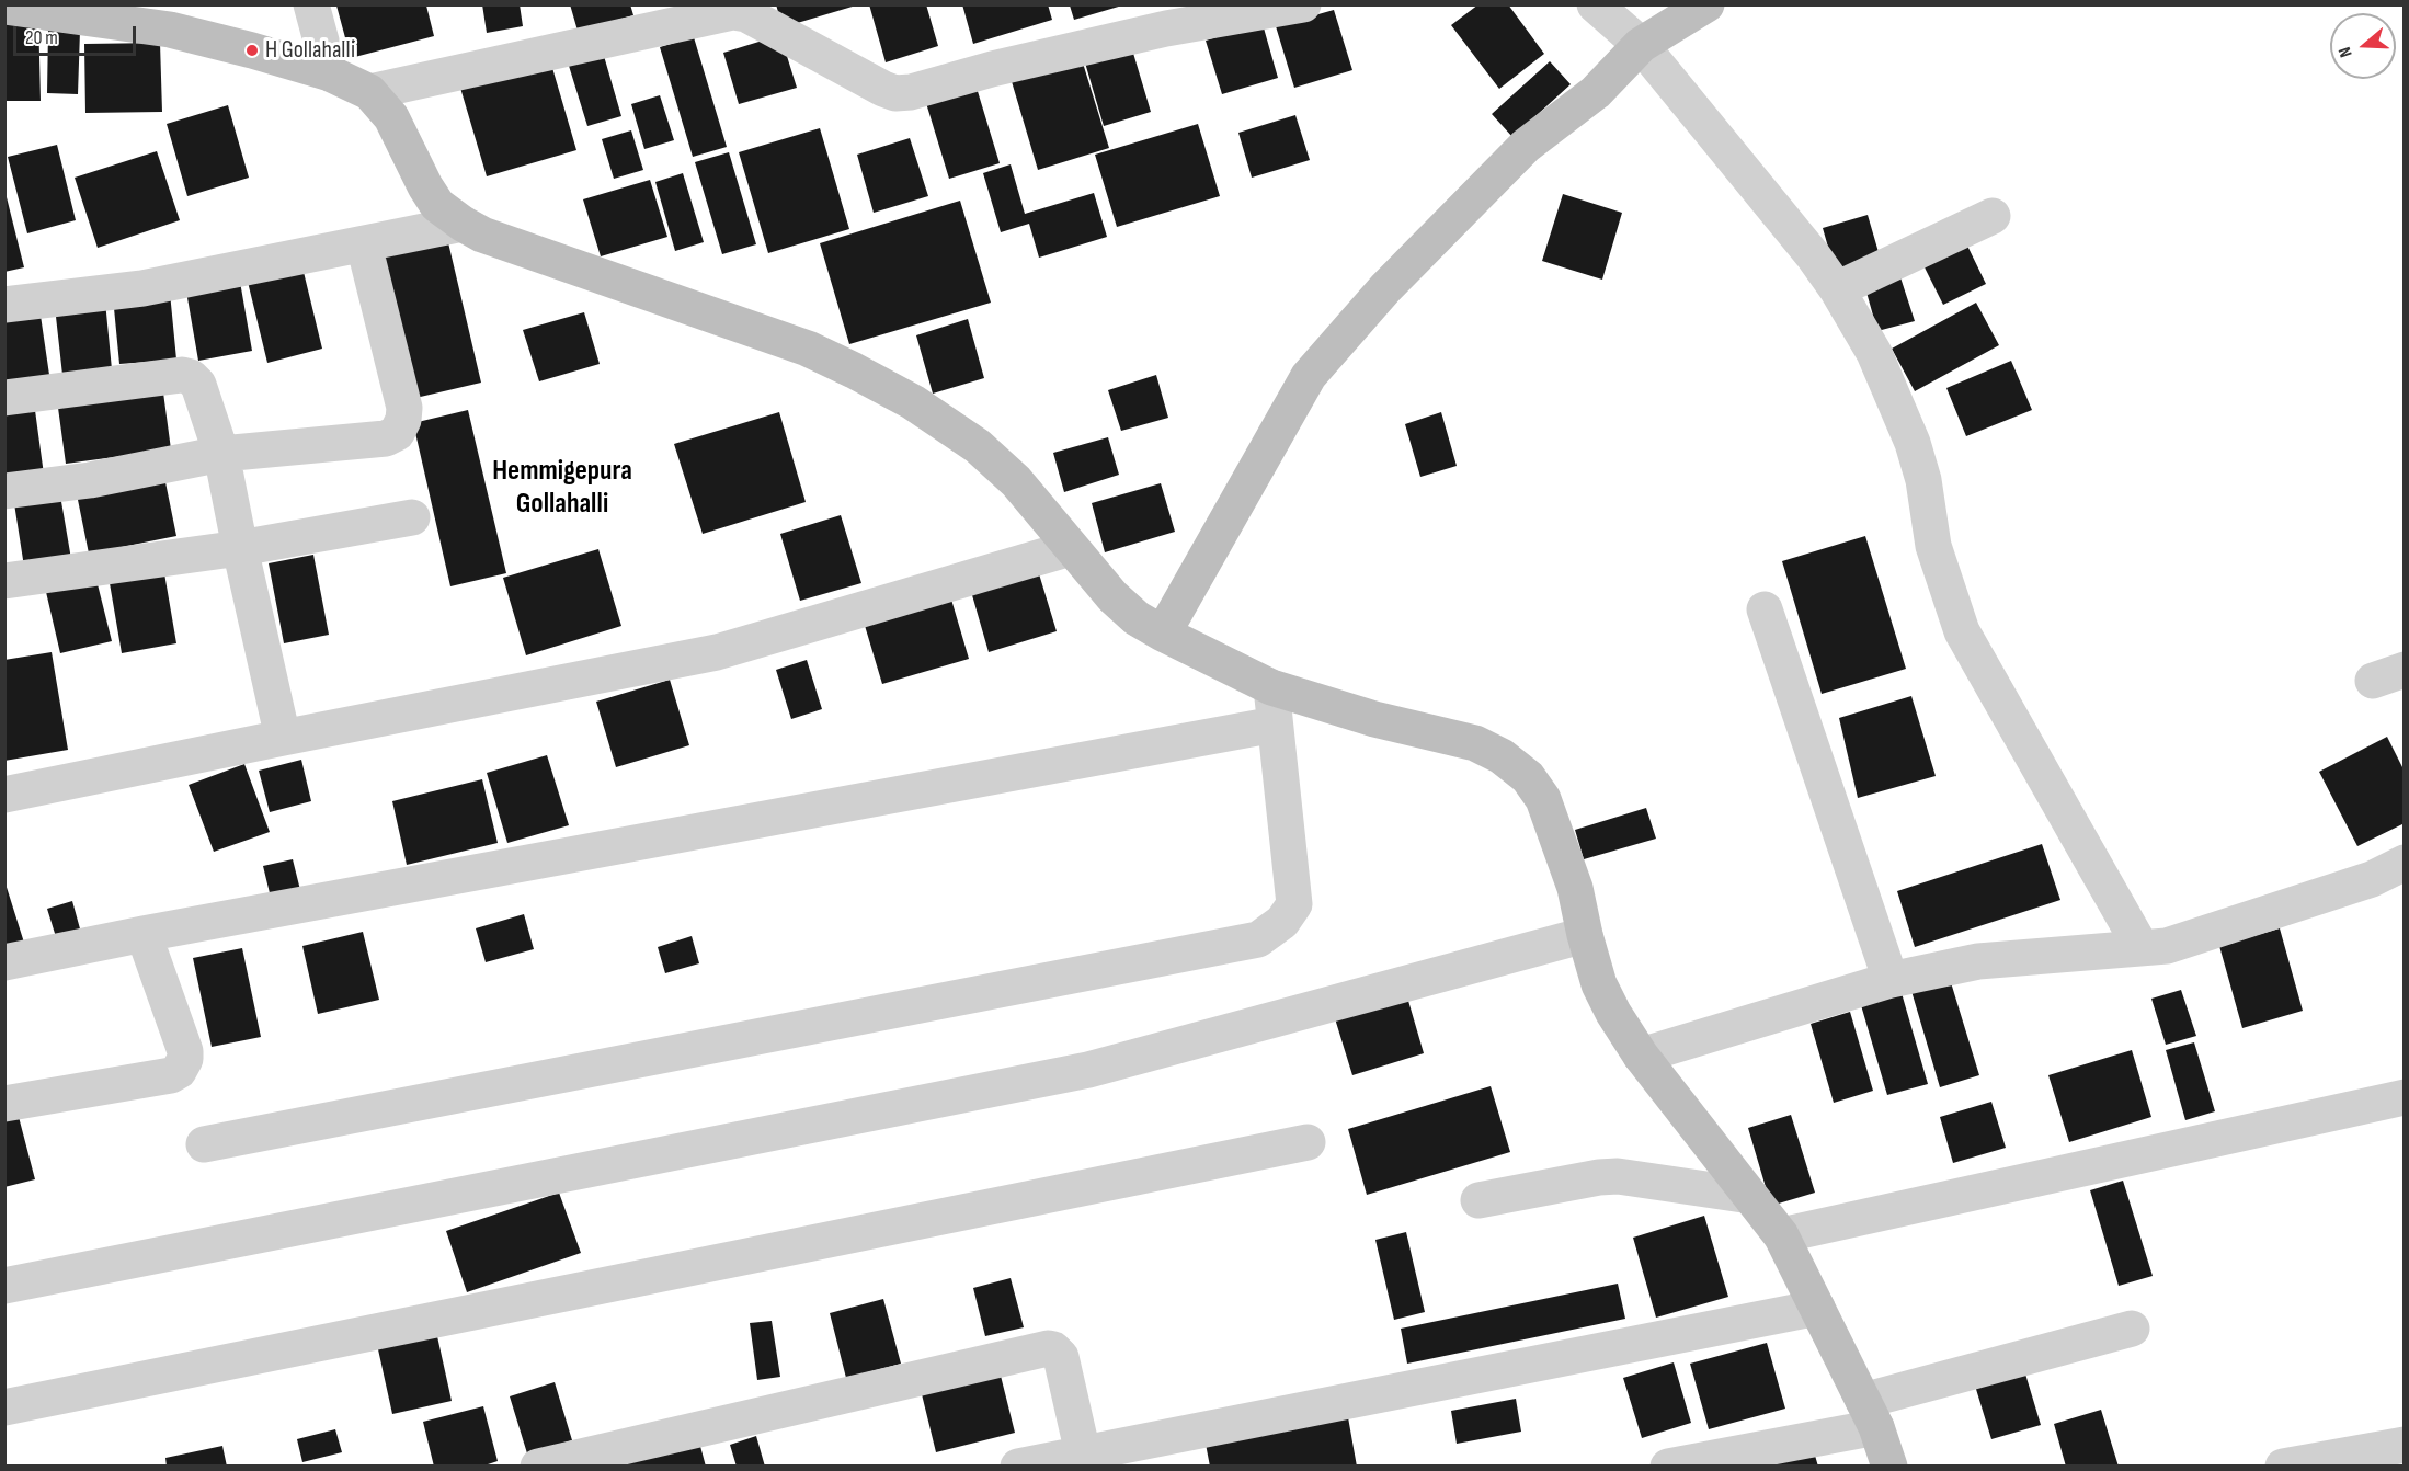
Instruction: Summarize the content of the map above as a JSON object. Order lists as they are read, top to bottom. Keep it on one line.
{"districts":["Hemmigepura Gollahalli"],"places":["H Gollahalli"],"scale_bar":"20 m","north":"left"}
